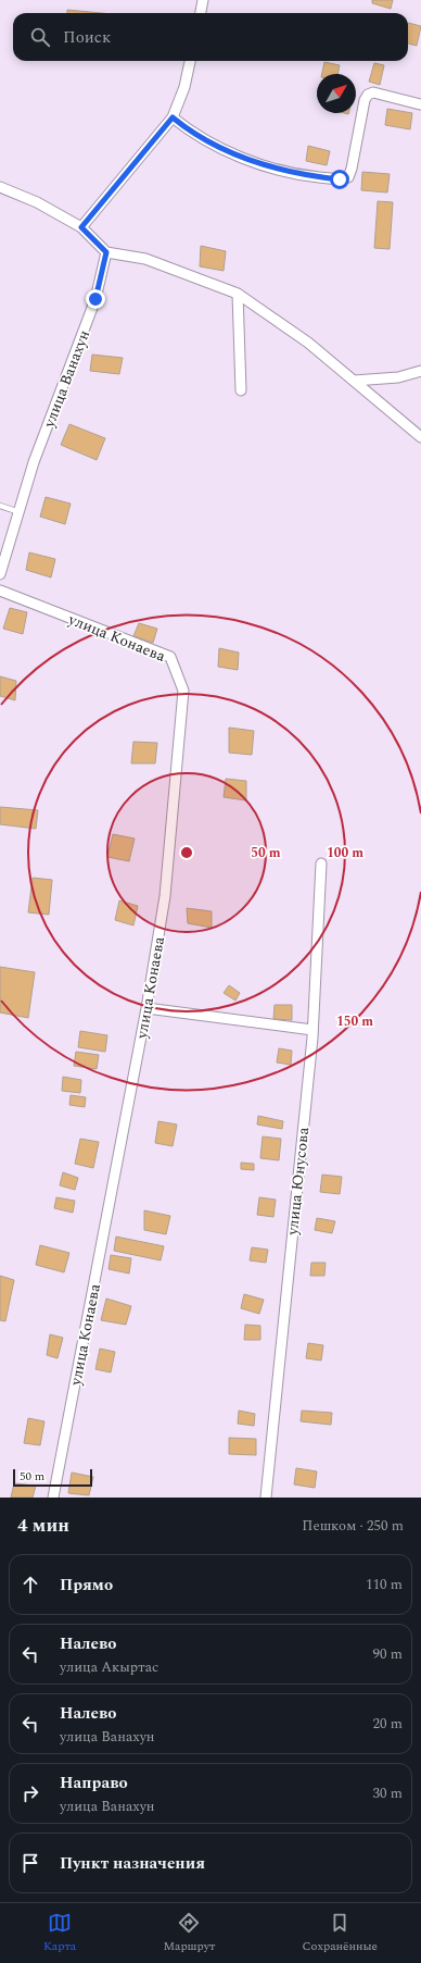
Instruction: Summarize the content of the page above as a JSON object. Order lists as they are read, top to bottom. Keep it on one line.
{"streets":{"street":["улица Ванахун","улица Конаева","улица Юнусова"]},"scale_bar":"50 m","north":"top right","page":{"search":"Поиск","scale":"50 m","heading":["4 мин","Пешком · 250 m"],"list":[["Прямо","110 m"],["Налево","улица Акыртас","90 m"],["Налево","улица Ванахун","20 m"],["Направо","улица Ванахун","30 m"],"Пункт назначения"],"nav":["Карта","Маршрут","Сохранённые"]},"rings":["50 m","100 m","150 m"]}
